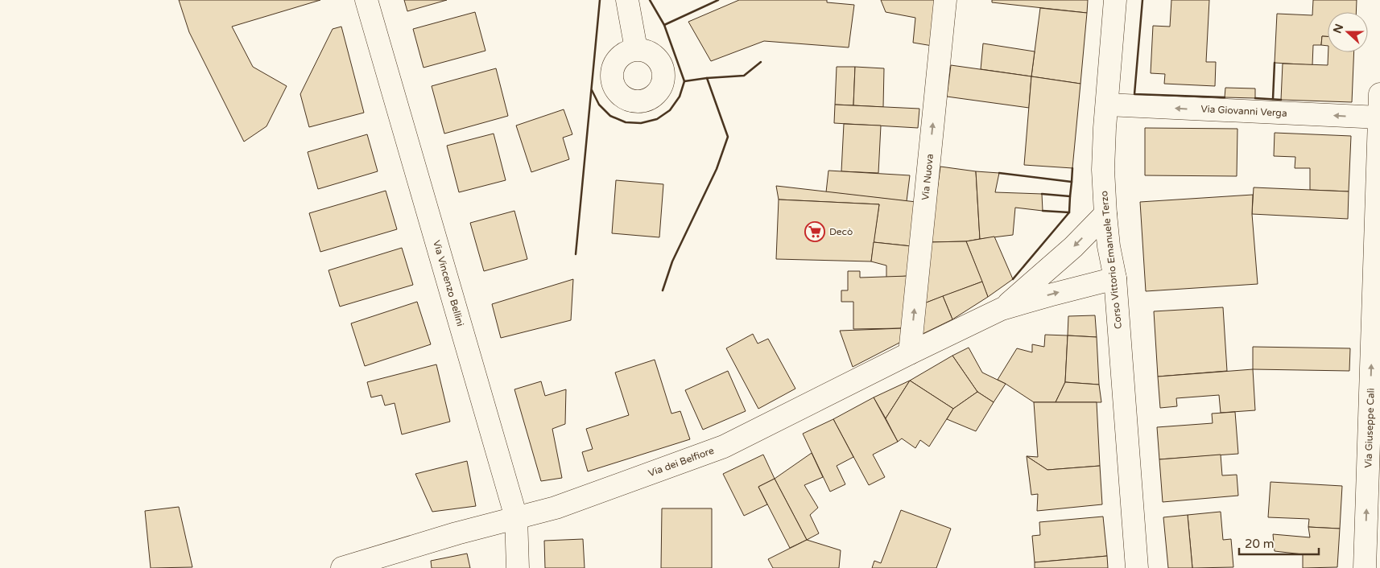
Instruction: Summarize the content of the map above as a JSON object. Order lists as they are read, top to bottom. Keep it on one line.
{"streets":{"street":["Via Giovanni Verga","Via Nuova","Corso Vittorio Emanuele Terzo","Via Vincenzo Bellini","Via Giuseppe Calì","Via dei Belfiore"]},"crossings":[["Via Giovanni Verga","Corso Vittorio Emanuele Terzo"],["Via Giovanni Verga","Via Giuseppe Calì"],["Via Nuova","Via dei Belfiore"],["Via Vincenzo Bellini","Via dei Belfiore"]],"one_way":["Via Giovanni Verga","Via Nuova","Via Giuseppe Calì"],"places":{"supermarket":["Decò"]},"scale_bar":"20 m","north":"left"}
